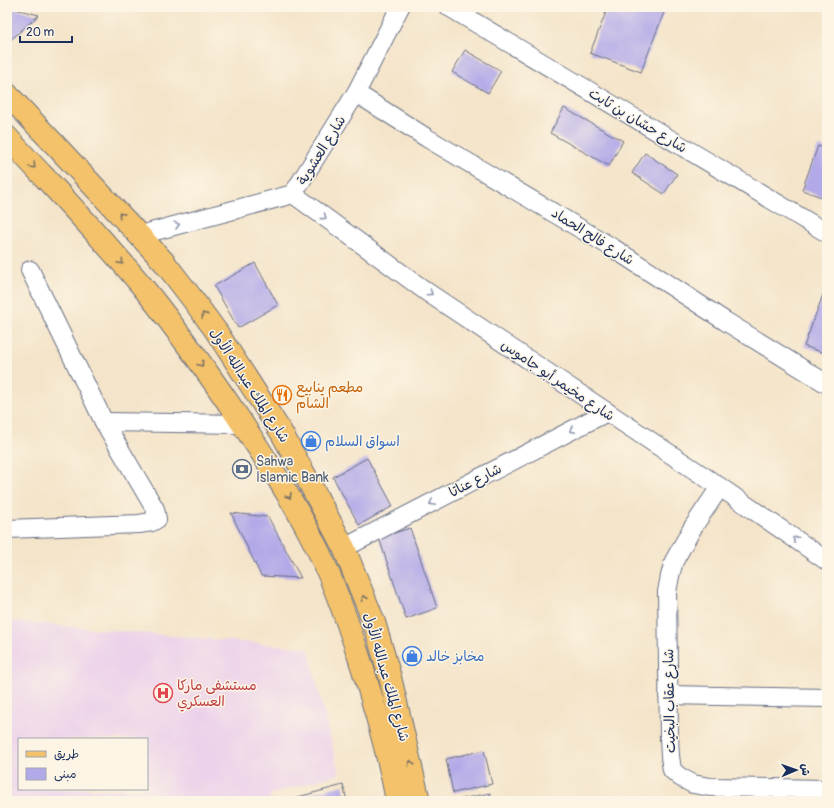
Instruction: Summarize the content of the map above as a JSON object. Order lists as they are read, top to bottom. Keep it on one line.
{"streets":{"main road":["شارع الملك عبدالله الأول"],"street":["شارع حسّان بن ثابت","شارع العشوية","شارع فالح الحماد","شارع مخيمر أبو جاموس","شارع عناتا","شارع عقاب البخيت"]},"crossings":[["شارع العشوية","شارع فالح الحماد"],["شارع العشوية","شارع مخيمر أبو جاموس"],["شارع العشوية","شارع الملك عبدالله الأول"],["شارع مخيمر أبو جاموس","شارع عناتا"],["شارع مخيمر أبو جاموس","شارع عقاب البخيت"],["شارع الملك عبدالله الأول","شارع عناتا"]],"one_way":["شارع العشوية","شارع عناتا"],"places":{"restaurant":["مطعم ينابيع الشام"],"shop":["اسواق السلام","مخابز خالد"],"bank":["Sahwa Islamic Bank"],"hospital":["مستشفى ماركا العسكري"]},"legend":["طريق","مبنى"],"scale_bar":"20 m","north":"right"}
